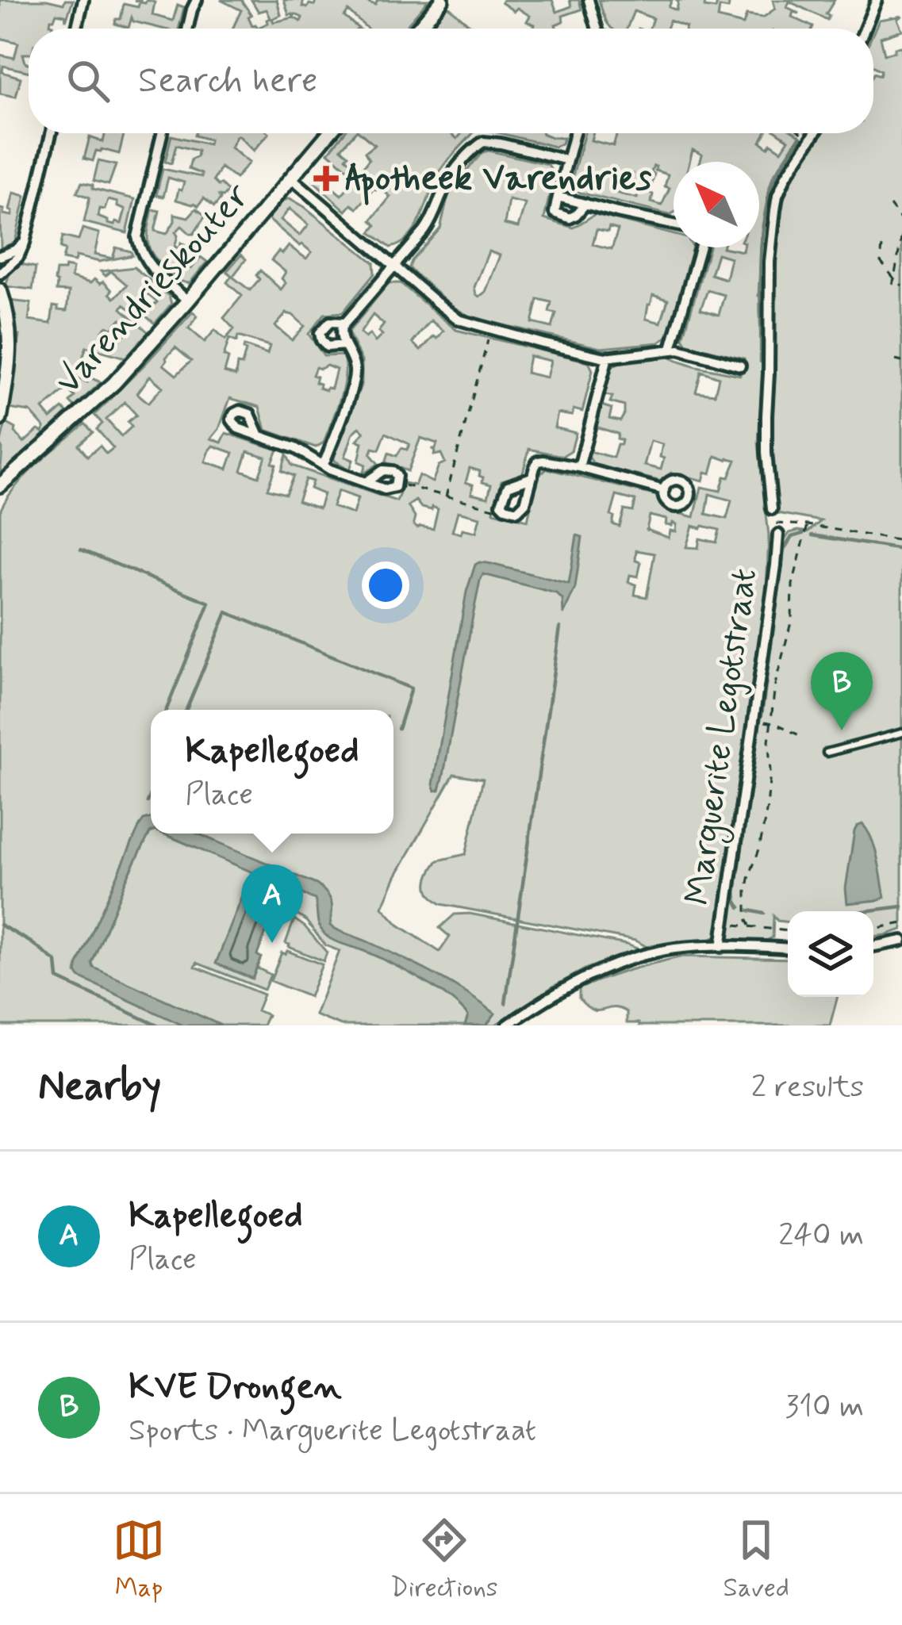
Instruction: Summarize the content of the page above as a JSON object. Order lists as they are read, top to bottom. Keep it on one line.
{"streets":{"street":["Varendrieskouter","Marguerite Legotstraat"]},"places":{"health":["Apotheek Varendries"]},"north":"top left","page":{"search":"Search here","pins":["B","A"],"popup":["Kapellegoed","Place"],"heading":["Nearby","2 results"],"list":[{"mark":"A","name":"Kapellegoed","note":"Place","value":"240 m"},{"mark":"B","name":"KVE Drongen","note":"Sports · Marguerite Legotstraat","value":"310 m"}],"nav":["Map","Directions","Saved"]}}
